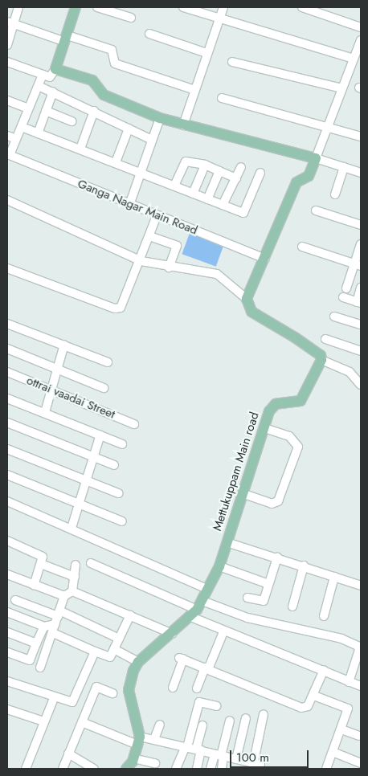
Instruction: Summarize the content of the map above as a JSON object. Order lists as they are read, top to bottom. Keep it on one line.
{"streets":{"main road":["Mettukuppam Main road"],"street":["Ganga Nagar Main Road","ottrai vaadai Street"]},"scale_bar":"100 m"}
